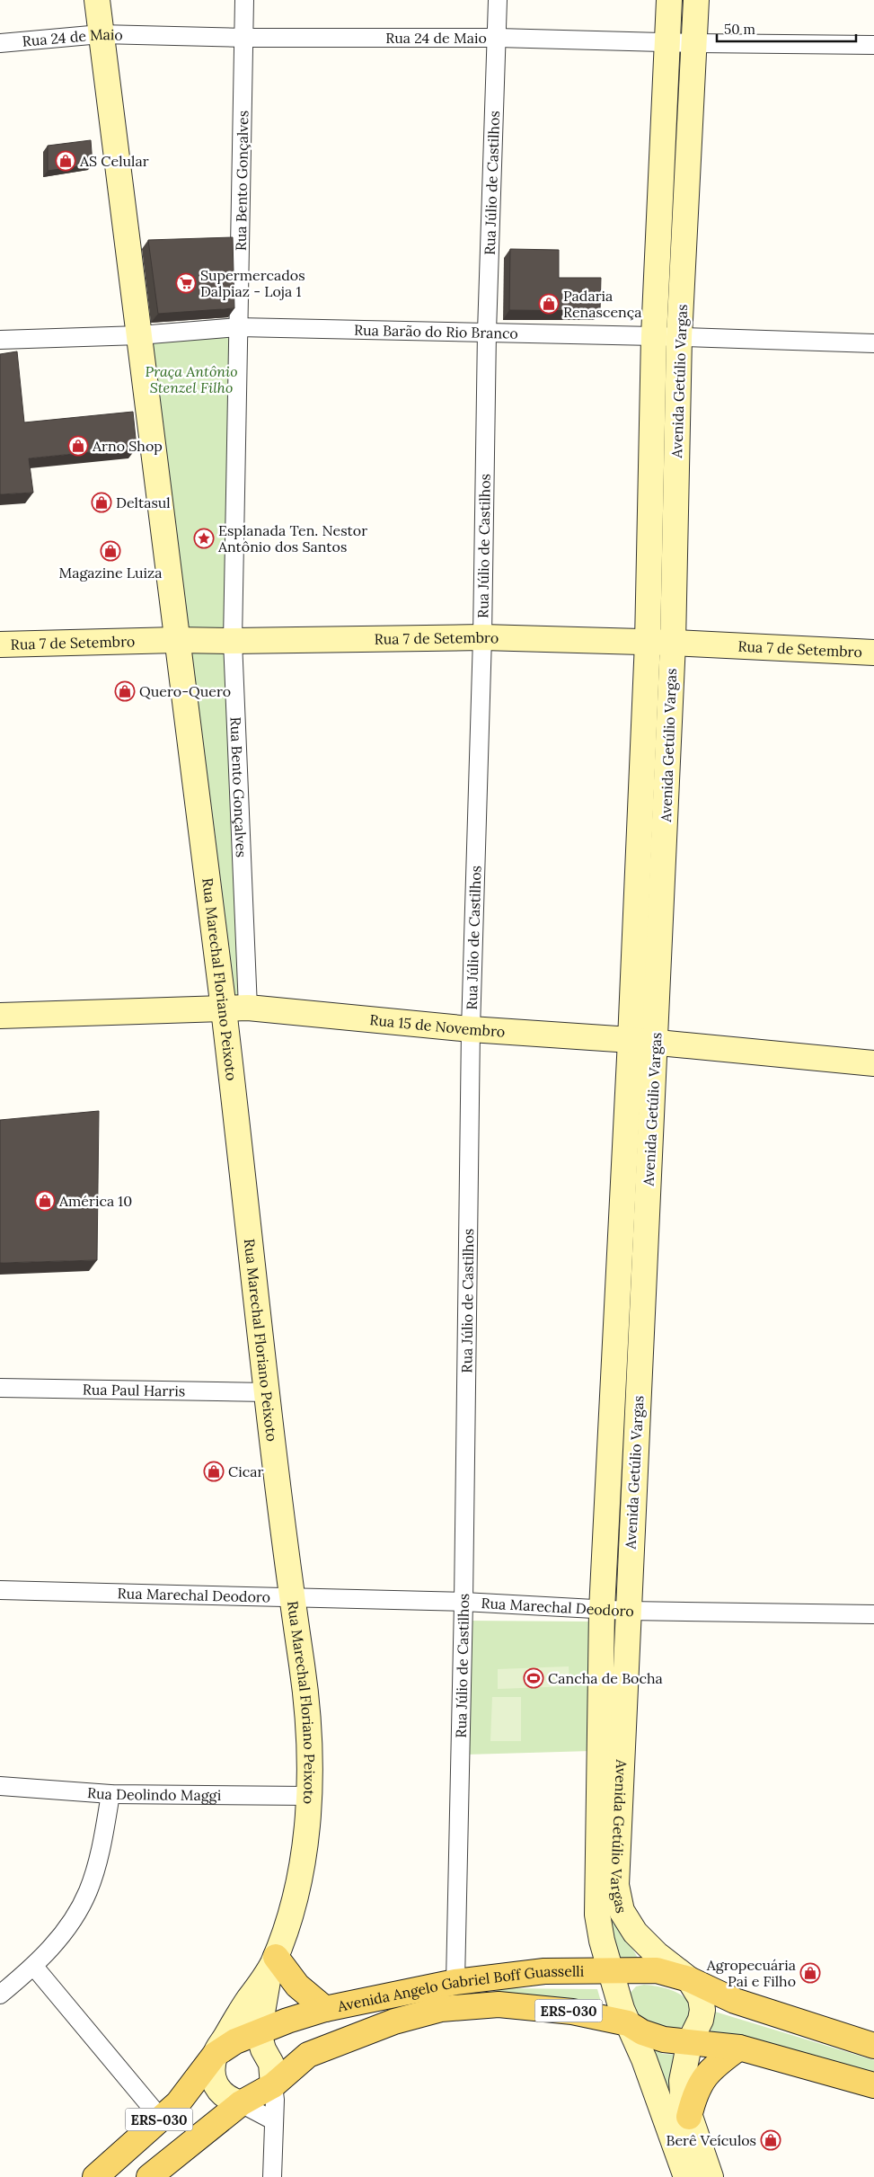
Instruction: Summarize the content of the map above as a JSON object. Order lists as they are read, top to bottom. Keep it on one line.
{"streets":{"main road":["Avenida Getúlio Vargas","Rua 7 de Setembro","Rua Marechal Floriano Peixoto","Rua 15 de Novembro","Avenida Angelo Gabriel Boff Guasselli","ERS-030"],"street":["Rua 24 de Maio","Rua Bento Gonçalves","Rua Júlio de Castilhos","Rua Barão do Rio Branco","Rua Paul Harris","Rua Marechal Deodoro","Rua Deolindo Maggi"]},"crossings":[["Rua 24 de Maio","Rua Bento Gonçalves"],["Rua 24 de Maio","Rua Júlio de Castilhos"],["Rua 24 de Maio","Avenida Getúlio Vargas"],["Rua 24 de Maio","Rua Marechal Floriano Peixoto"],["Rua Bento Gonçalves","Rua Barão do Rio Branco"],["Rua Bento Gonçalves","Rua 7 de Setembro"],["Rua Bento Gonçalves","Rua 15 de Novembro"],["Rua Júlio de Castilhos","Rua Barão do Rio Branco"],["Rua Júlio de Castilhos","Rua 7 de Setembro"],["Rua Júlio de Castilhos","Rua 15 de Novembro"],["Rua Júlio de Castilhos","Rua Marechal Deodoro"],["Rua Júlio de Castilhos","Avenida Angelo Gabriel Boff Guasselli"],["Rua Barão do Rio Branco","Avenida Getúlio Vargas"],["Rua Barão do Rio Branco","Rua Marechal Floriano Peixoto"],["Avenida Getúlio Vargas","Rua 7 de Setembro"],["Avenida Getúlio Vargas","Rua 15 de Novembro"],["Avenida Getúlio Vargas","Rua Marechal Deodoro"],["Avenida Getúlio Vargas","Avenida Angelo Gabriel Boff Guasselli"],["Rua 7 de Setembro","Rua Marechal Floriano Peixoto"],["Rua Marechal Floriano Peixoto","Rua 15 de Novembro"],["Rua Marechal Floriano Peixoto","Rua Paul Harris"],["Rua Marechal Floriano Peixoto","Rua Marechal Deodoro"],["Rua Marechal Floriano Peixoto","Rua Deolindo Maggi"]],"parks":["Praça Antônio Stenzel Filho"],"places":{"shop":["AS Celular","Padaria Renascença","Arno Shop","Deltasul","Magazine Luiza","Quero-Quero","América 10","Cicar","Agropecuária Pai e Filho","Berê Veículos"],"supermarket":["Supermercados Dalpiaz - Loja 1"],"place":["Esplanada Ten. Nestor Antônio dos Santos"],"sports":["Cancha de Bocha"]},"scale_bar":"50 m"}
